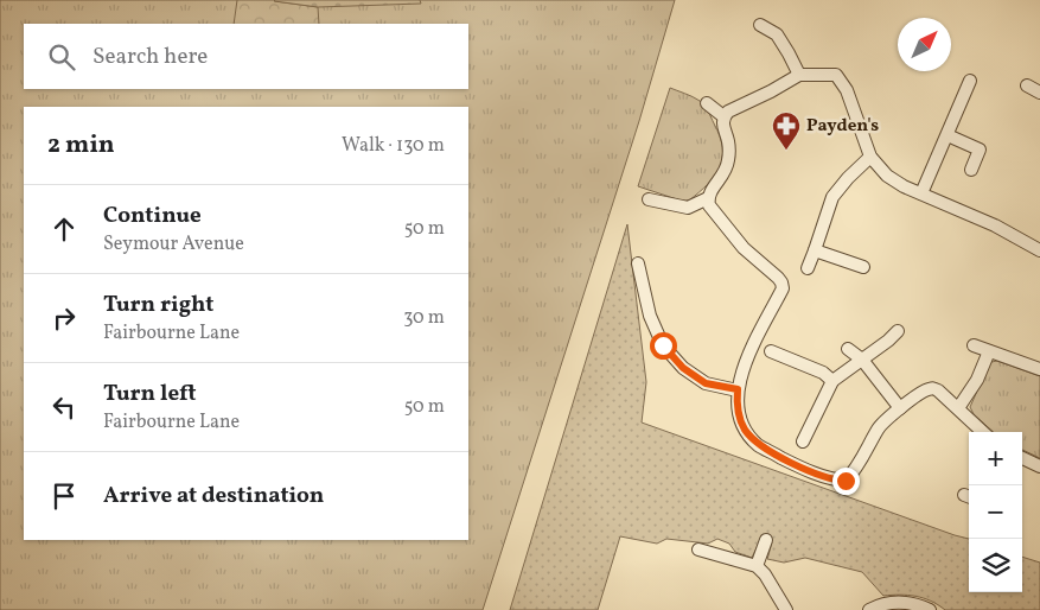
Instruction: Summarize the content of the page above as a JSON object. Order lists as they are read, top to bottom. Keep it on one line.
{"places":{"pharmacy":["Payden's"]},"north":"top right","page":{"search":"Search here","heading":["2 min","Walk · 130 m"],"list":[["Continue","Seymour Avenue","50 m"],["Turn right","Fairbourne Lane","30 m"],["Turn left","Fairbourne Lane","50 m"],"Arrive at destination"],"map_buttons":["+","−"]}}
